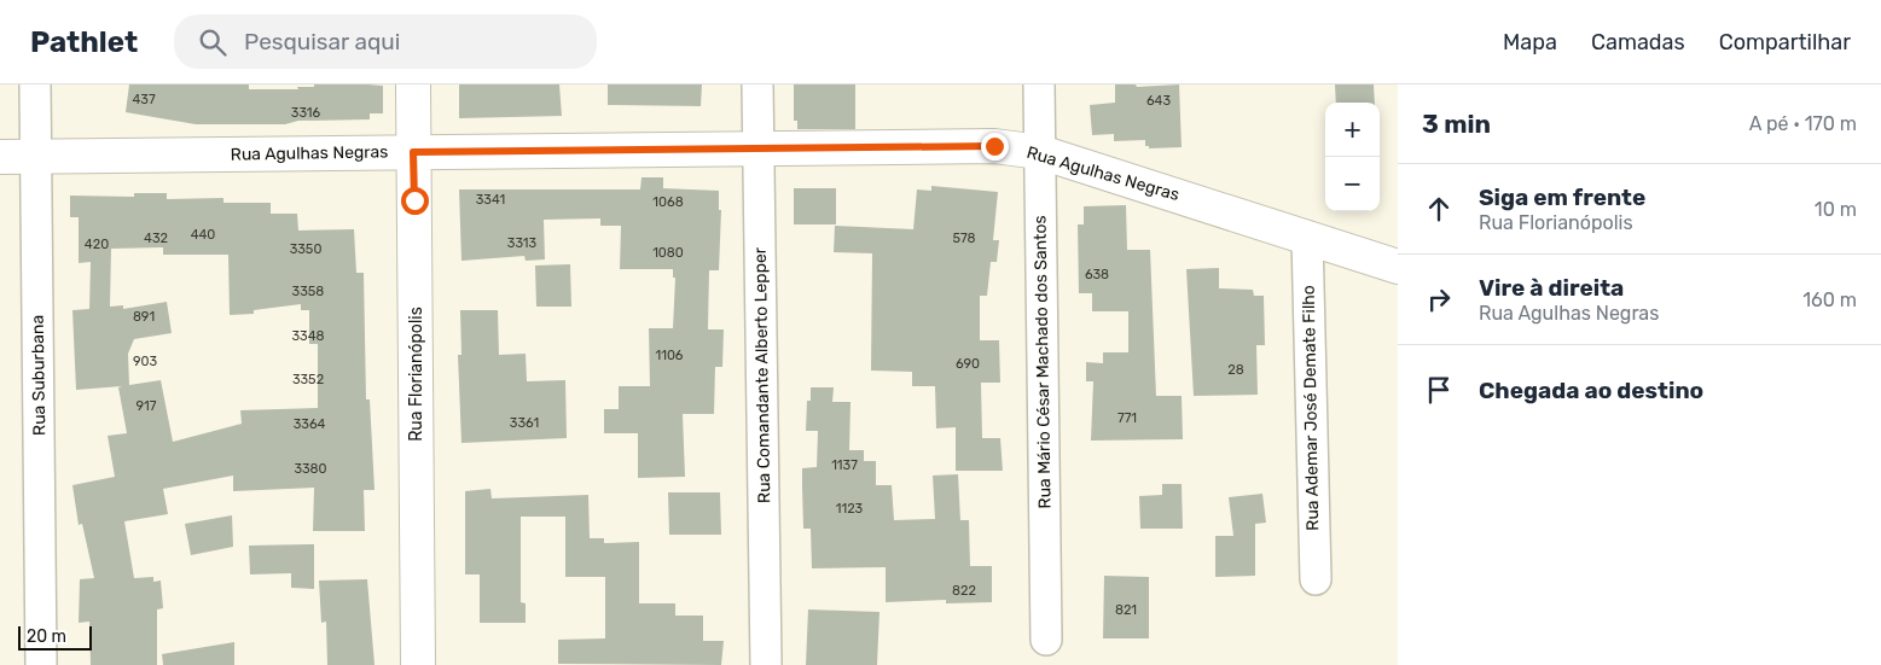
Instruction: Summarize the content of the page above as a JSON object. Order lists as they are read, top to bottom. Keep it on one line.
{"streets":{"street":["Rua Agulhas Negras","Rua Mário César Machado dos Santos","Rua Florianópolis","Rua Suburbana","Rua Comandante Alberto Lepper","Rua Ademar José Demate Filho"]},"crossings":[["Rua Agulhas Negras","Rua Mário César Machado dos Santos"],["Rua Agulhas Negras","Rua Florianópolis"],["Rua Agulhas Negras","Rua Suburbana"],["Rua Agulhas Negras","Rua Comandante Alberto Lepper"],["Rua Agulhas Negras","Rua Ademar José Demate Filho"]],"house_numbers":["437","643","3316","3341","1068","440","432","578","3313","420","3350","1080","638","3358","891","3348","1106","903","690","28","3352","917","771","3361","3364","1137","3380","1123","822","821"],"scale_bar":"20 m","page":{"header":"Pathlet","search":"Pesquisar aqui","nav":["Mapa","Camadas","Compartilhar"],"heading":["3 min","A pé · 170 m"],"map_buttons":["+","−"],"list":[["Siga em frente","Rua Florianópolis","10 m"],["Vire à direita","Rua Agulhas Negras","160 m"],"Chegada ao destino"],"scale":"20 m"}}
